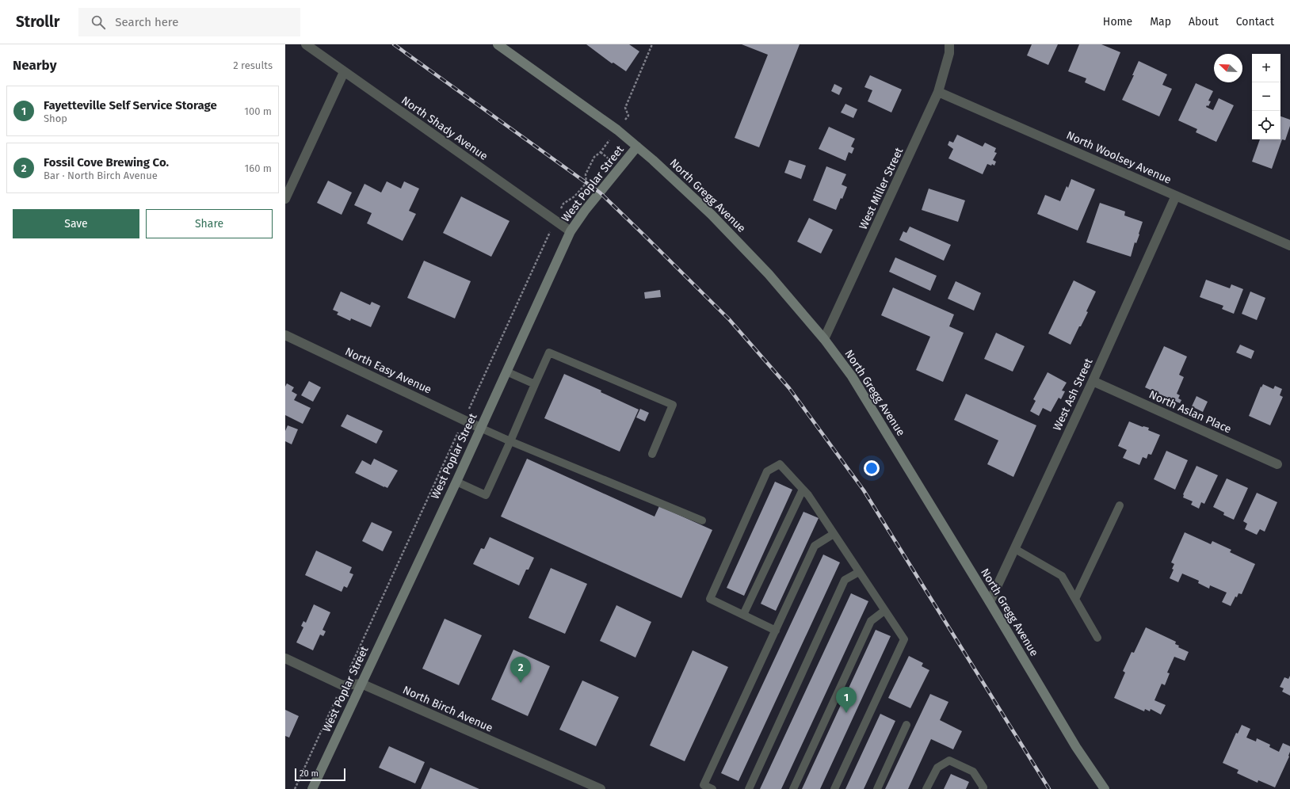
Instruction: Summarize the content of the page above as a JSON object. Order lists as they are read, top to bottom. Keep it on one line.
{"streets":{"main road":["West Poplar Street","North Gregg Avenue"],"street":["North Shady Avenue","North Woolsey Avenue","West Miller Street","North Easy Avenue","West Ash Street","North Aslan Place","North Birch Avenue"]},"crossings":[["North Shady Avenue","West Poplar Street"],["North Woolsey Avenue","West Miller Street"],["North Woolsey Avenue","West Ash Street"],["West Poplar Street","North Gregg Avenue"],["West Poplar Street","North Easy Avenue"],["West Poplar Street","North Birch Avenue"],["West Miller Street","North Gregg Avenue"],["North Gregg Avenue","West Ash Street"],["West Ash Street","North Aslan Place"]],"scale_bar":"20 m","north":"top left","page":{"header":"Strollr","search":"Search here","nav":["Home","Map","About","Contact"],"heading":["Nearby","2 results"],"map_buttons":["+","−"],"list":[{"mark":"1","name":"Fayetteville Self Service Storage","note":"Shop","value":"100 m"},{"mark":"2","name":"Fossil Cove Brewing Co.","note":"Bar · North Birch Avenue","value":"160 m"}],"buttons":["Save","Share"],"pins":["2","1"],"scale":"20 m"}}
